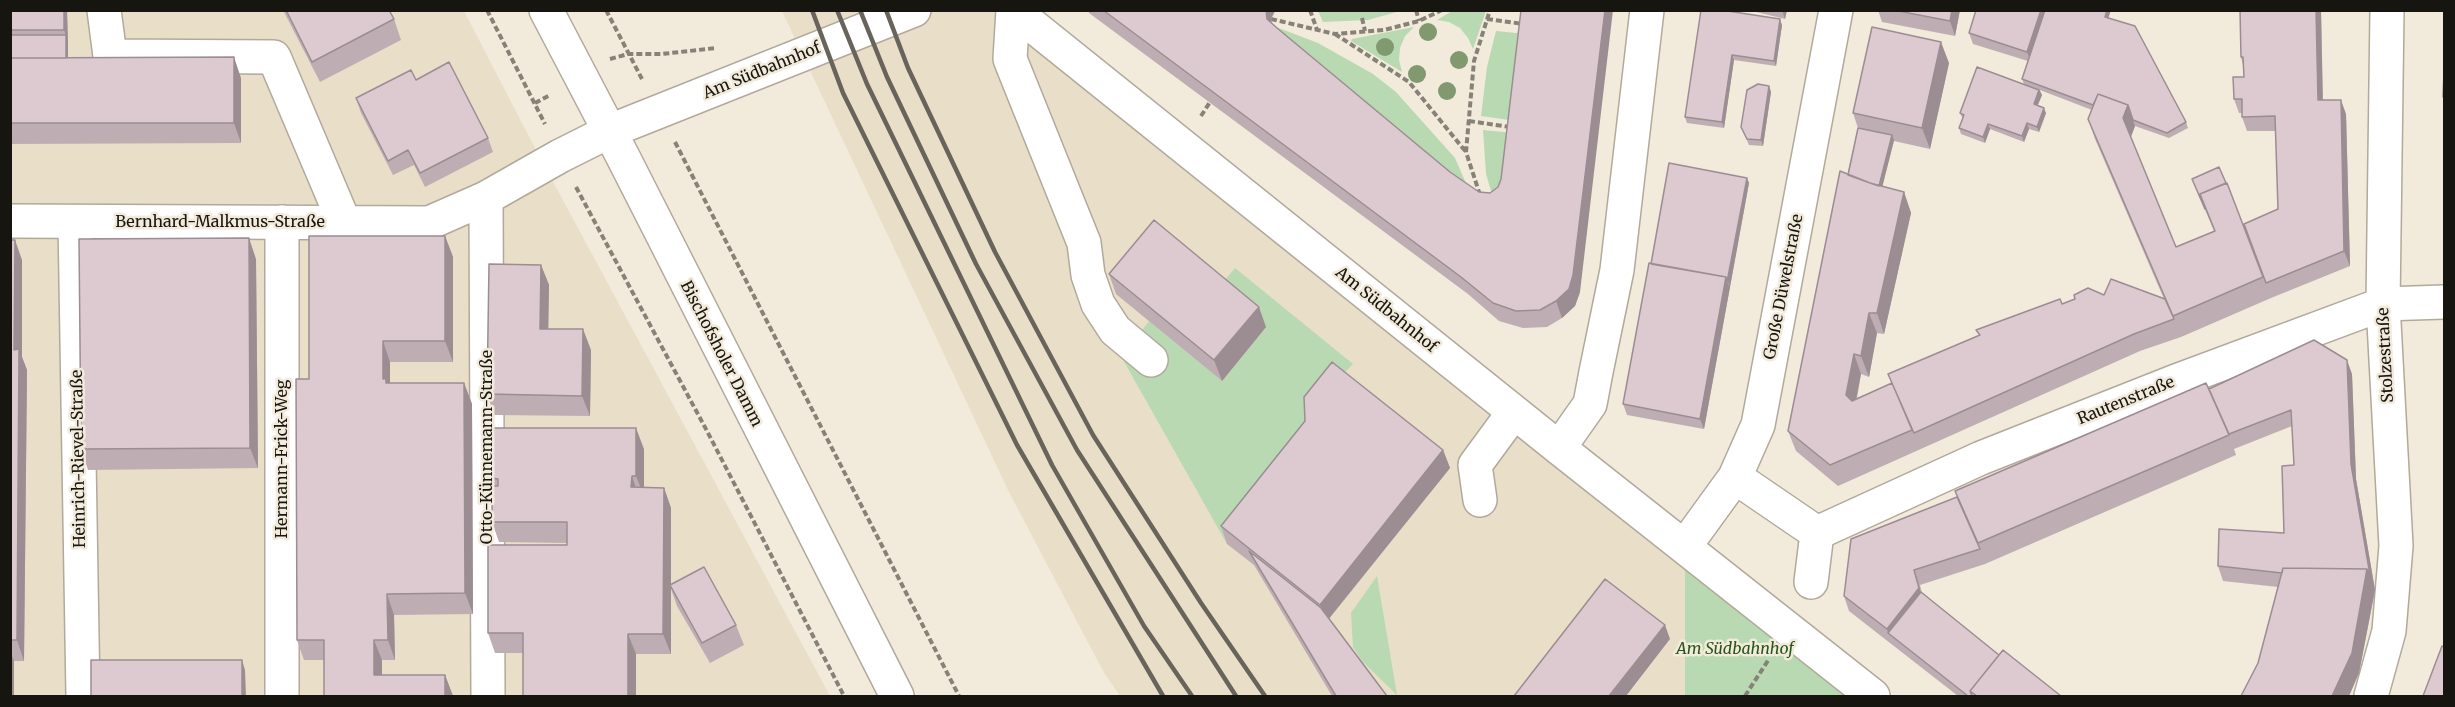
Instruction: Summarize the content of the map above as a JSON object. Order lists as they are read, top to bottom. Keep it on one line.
{"streets":{"street":["Am Südbahnhof","Bernhard-Malkmus-Straße","Große Düwelstraße","Bischofsholer Damm","Stolzestraße","Rautenstraße","Otto-Künnemann-Straße","Heinrich-Rievel-Straße","Hermann-Frick-Weg"]},"crossings":[["Am Südbahnhof","Bernhard-Malkmus-Straße"],["Am Südbahnhof","Große Düwelstraße"],["Am Südbahnhof","Bischofsholer Damm"],["Am Südbahnhof","Otto-Künnemann-Straße"],["Bernhard-Malkmus-Straße","Heinrich-Rievel-Straße"],["Bernhard-Malkmus-Straße","Hermann-Frick-Weg"],["Stolzestraße","Rautenstraße"]],"parks":["Am Südbahnhof"]}
